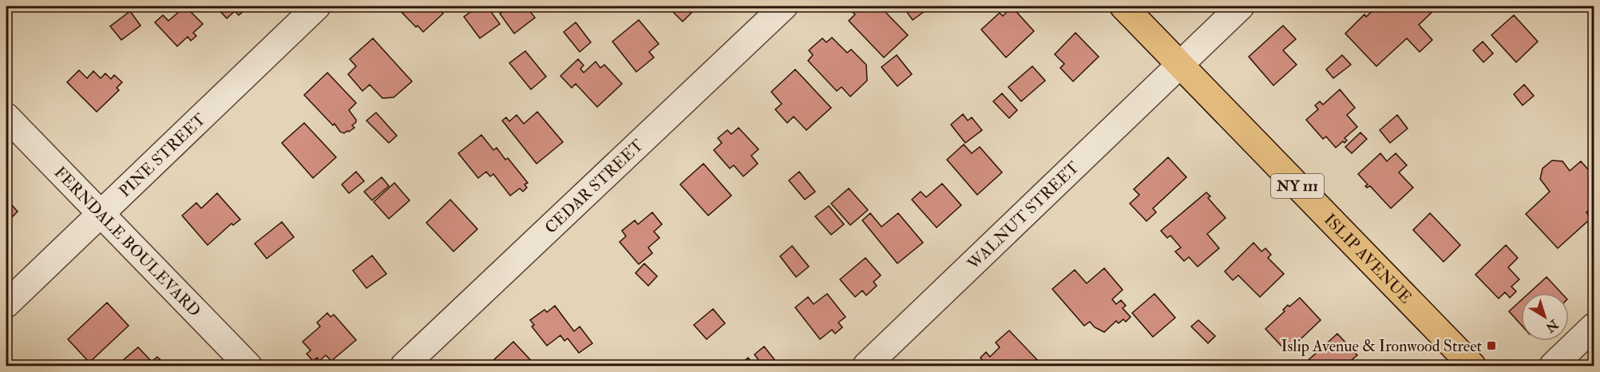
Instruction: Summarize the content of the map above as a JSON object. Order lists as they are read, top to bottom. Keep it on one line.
{"streets":{"main road":["NY 111","ISLIP AVENUE"],"street":["PINE STREET","CEDAR STREET","WALNUT STREET","FERNDALE BOULEVARD"]},"crossings":[["PINE STREET","FERNDALE BOULEVARD"],["WALNUT STREET","ISLIP AVENUE"]],"places":{"transit":["Islip Avenue & Ironwood Street"]},"north":"bottom right"}
